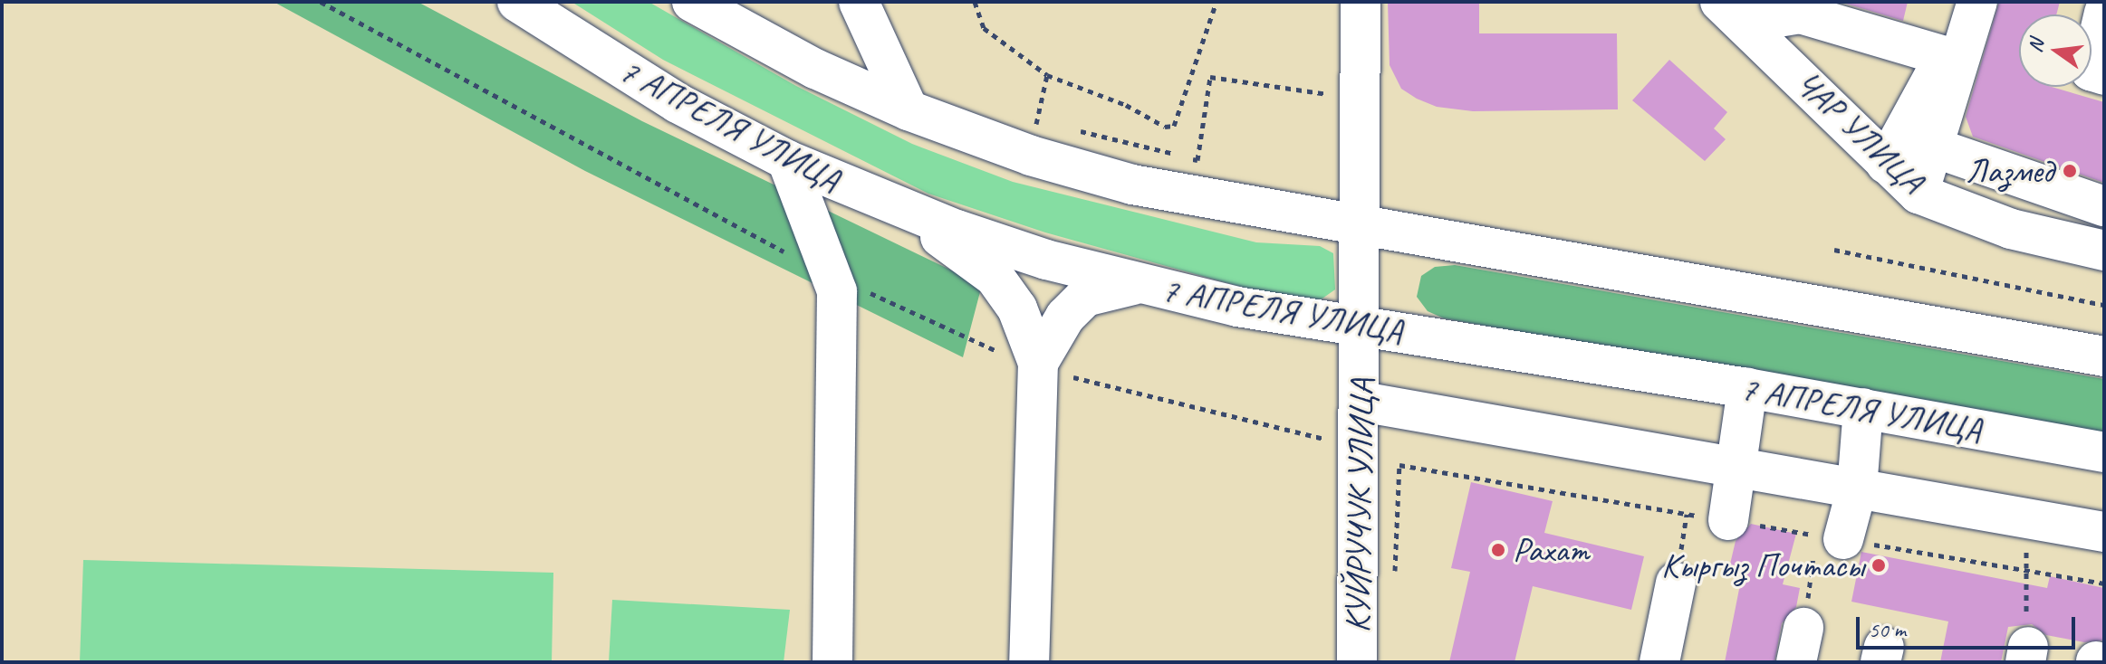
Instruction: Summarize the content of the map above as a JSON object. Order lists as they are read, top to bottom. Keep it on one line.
{"streets":{"main road":["7 АПРЕЛЯ УЛИЦА","ЧАР УЛИЦА","КУЙРУЧУК УЛИЦА"]},"crossings":[["7 АПРЕЛЯ УЛИЦА","КУЙРУЧУК УЛИЦА"]],"places":["Лазмед","Рахат","Кыргыз Почтасы"],"scale_bar":"50 m","north":"left"}
